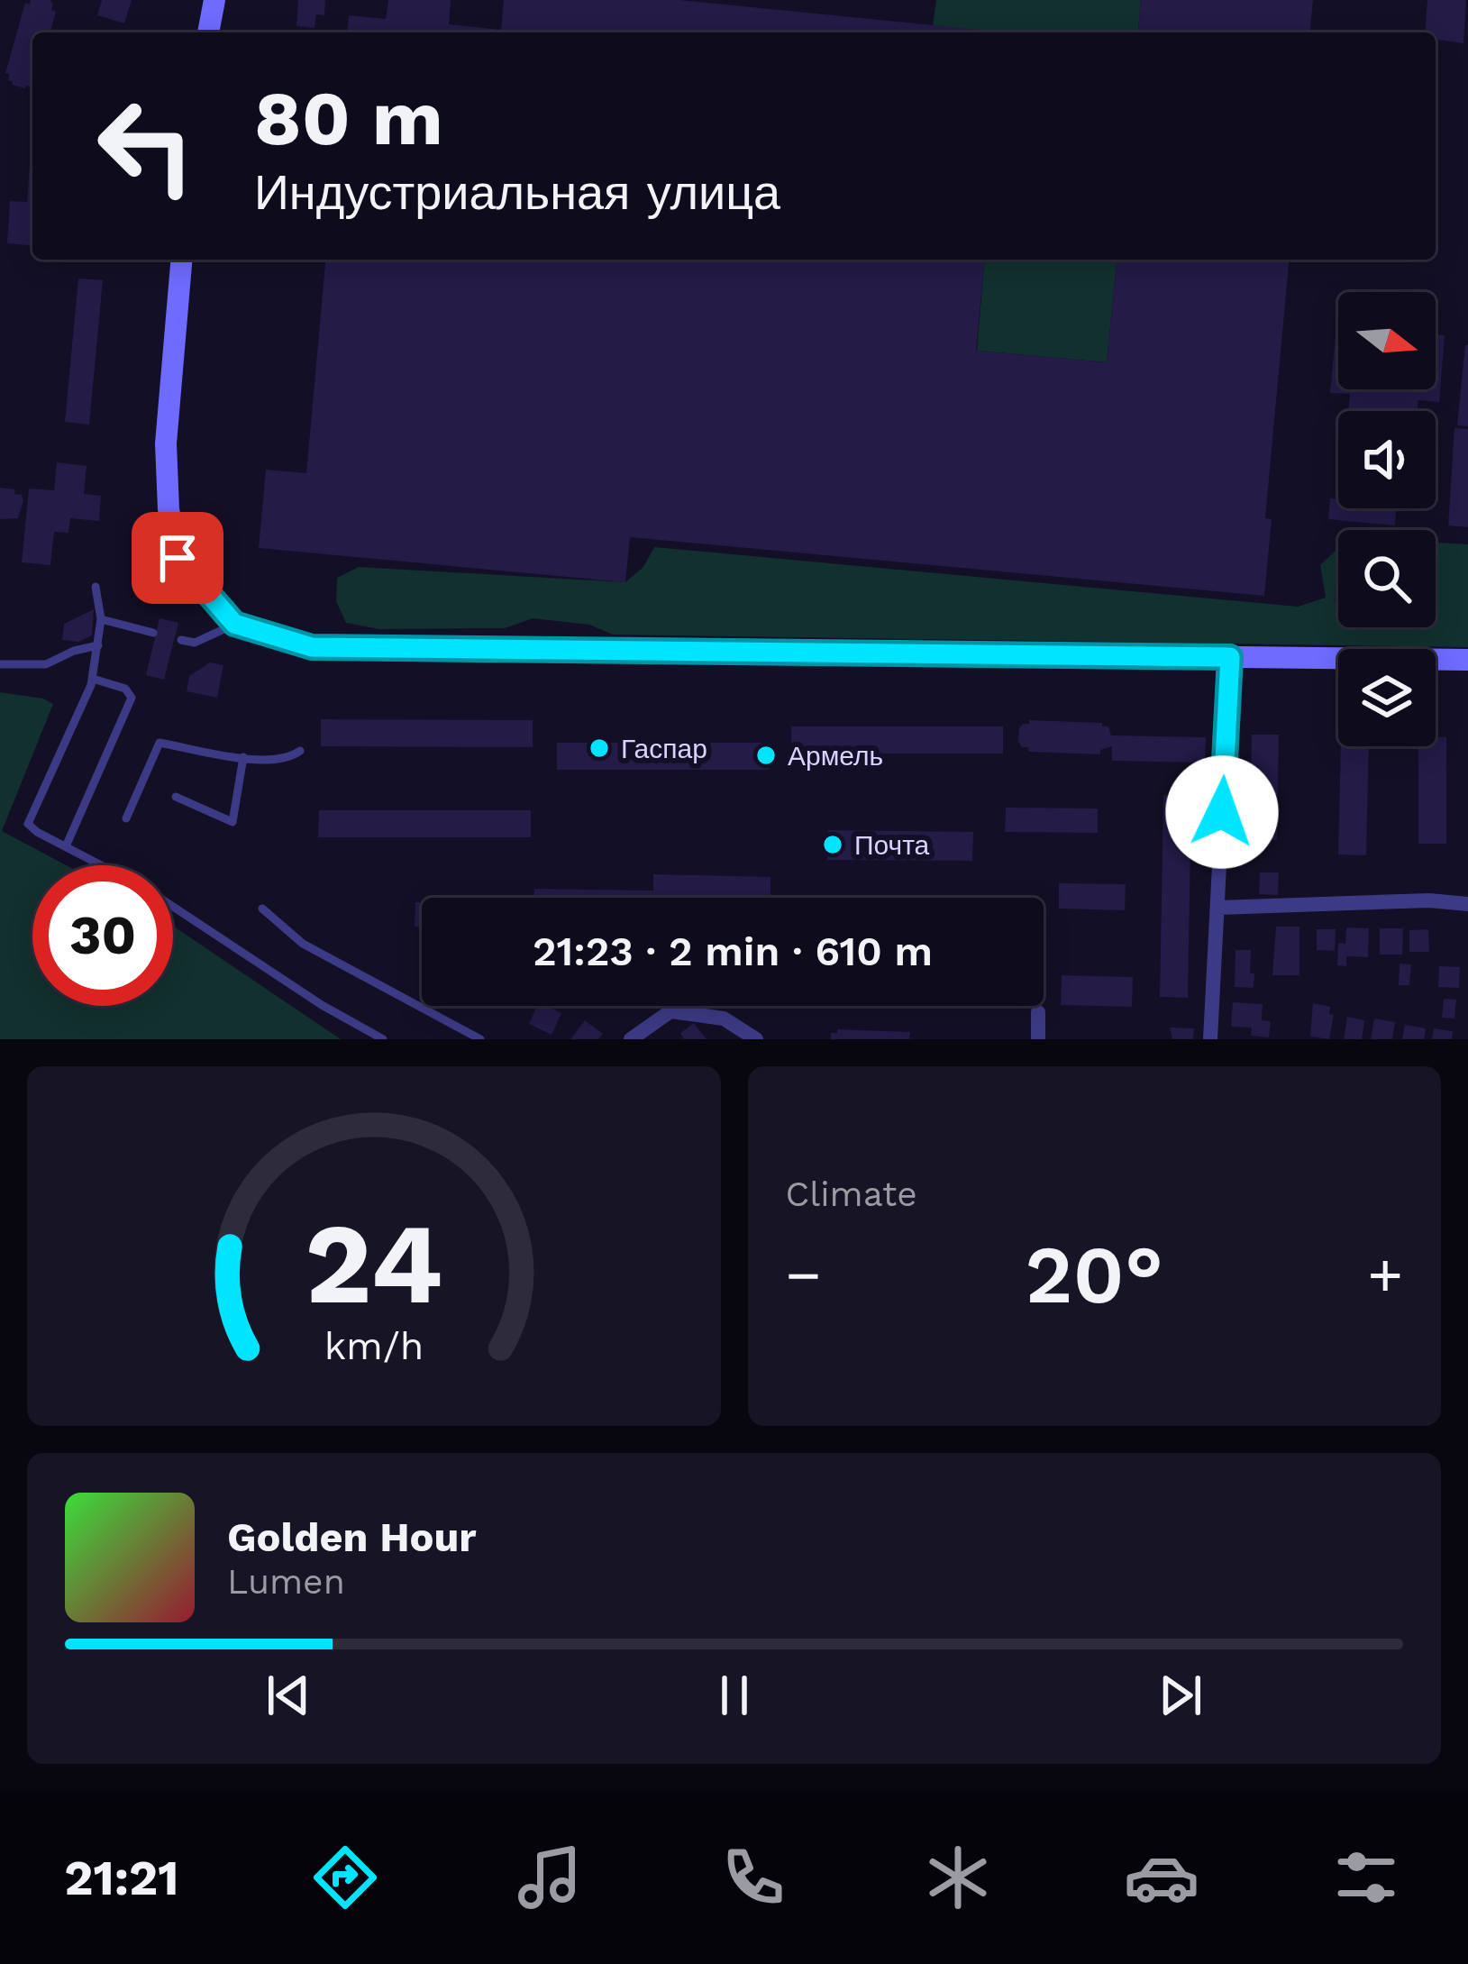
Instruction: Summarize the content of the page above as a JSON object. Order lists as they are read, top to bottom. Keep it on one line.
{"places":["Гаспар","Армель","Почта"],"north":"right","page":{"turn":["80 m","Индустриальная улица"],"limit":"30","trip":"21:23 · 2 min · 610 m","tile":"Climate","heat":["−","20°","+"],"song":["Golden Hour","Lumen"],"tabs":"21:21","gauge":["24","km/h"]}}
